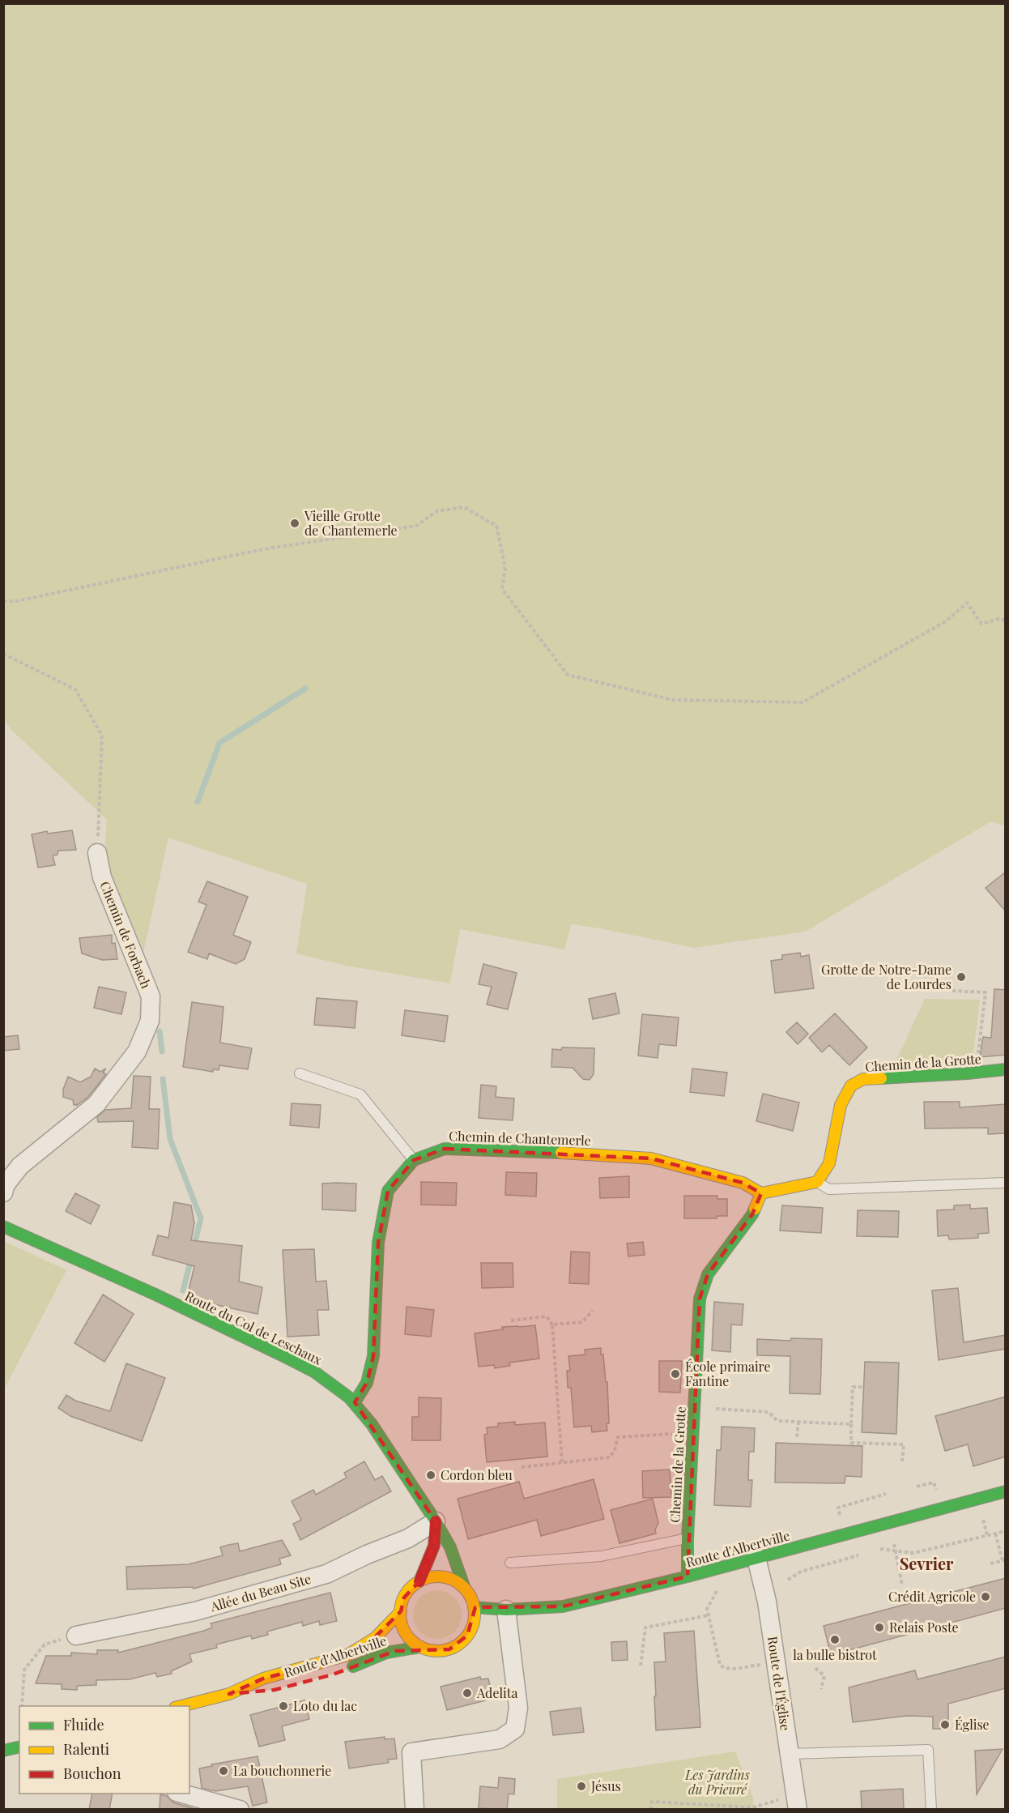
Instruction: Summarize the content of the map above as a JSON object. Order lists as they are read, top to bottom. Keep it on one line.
{"streets":{"main road":["Chemin de la Grotte","Chemin de Chantemerle","Route du Col de Leschaux","Route d'Albertville"],"street":["Chemin de Forbach","Allée du Beau Site","Route de l'Église"]},"crossings":[["Chemin de la Grotte","Chemin de Chantemerle"],["Chemin de la Grotte","Route d'Albertville"],["Chemin de Chantemerle","Route du Col de Leschaux"],["Route du Col de Leschaux","Route d'Albertville"],["Route du Col de Leschaux","Allée du Beau Site"],["Route d'Albertville","Route de l'Église"]],"districts":["Sevrier"],"parks":["Les Jardins du Prieuré"],"places":["Vieille Grotte de Chantemerle","Grotte de Notre-Dame de Lourdes","École primaire Fantine","Cordon bleu","Crédit Agricole","Relais Poste","la bulle bistrot","Adelita","Loto du lac","Église","La bouchonnerie","Jésus"],"legend":["Fluide","Ralenti","Bouchon"]}
